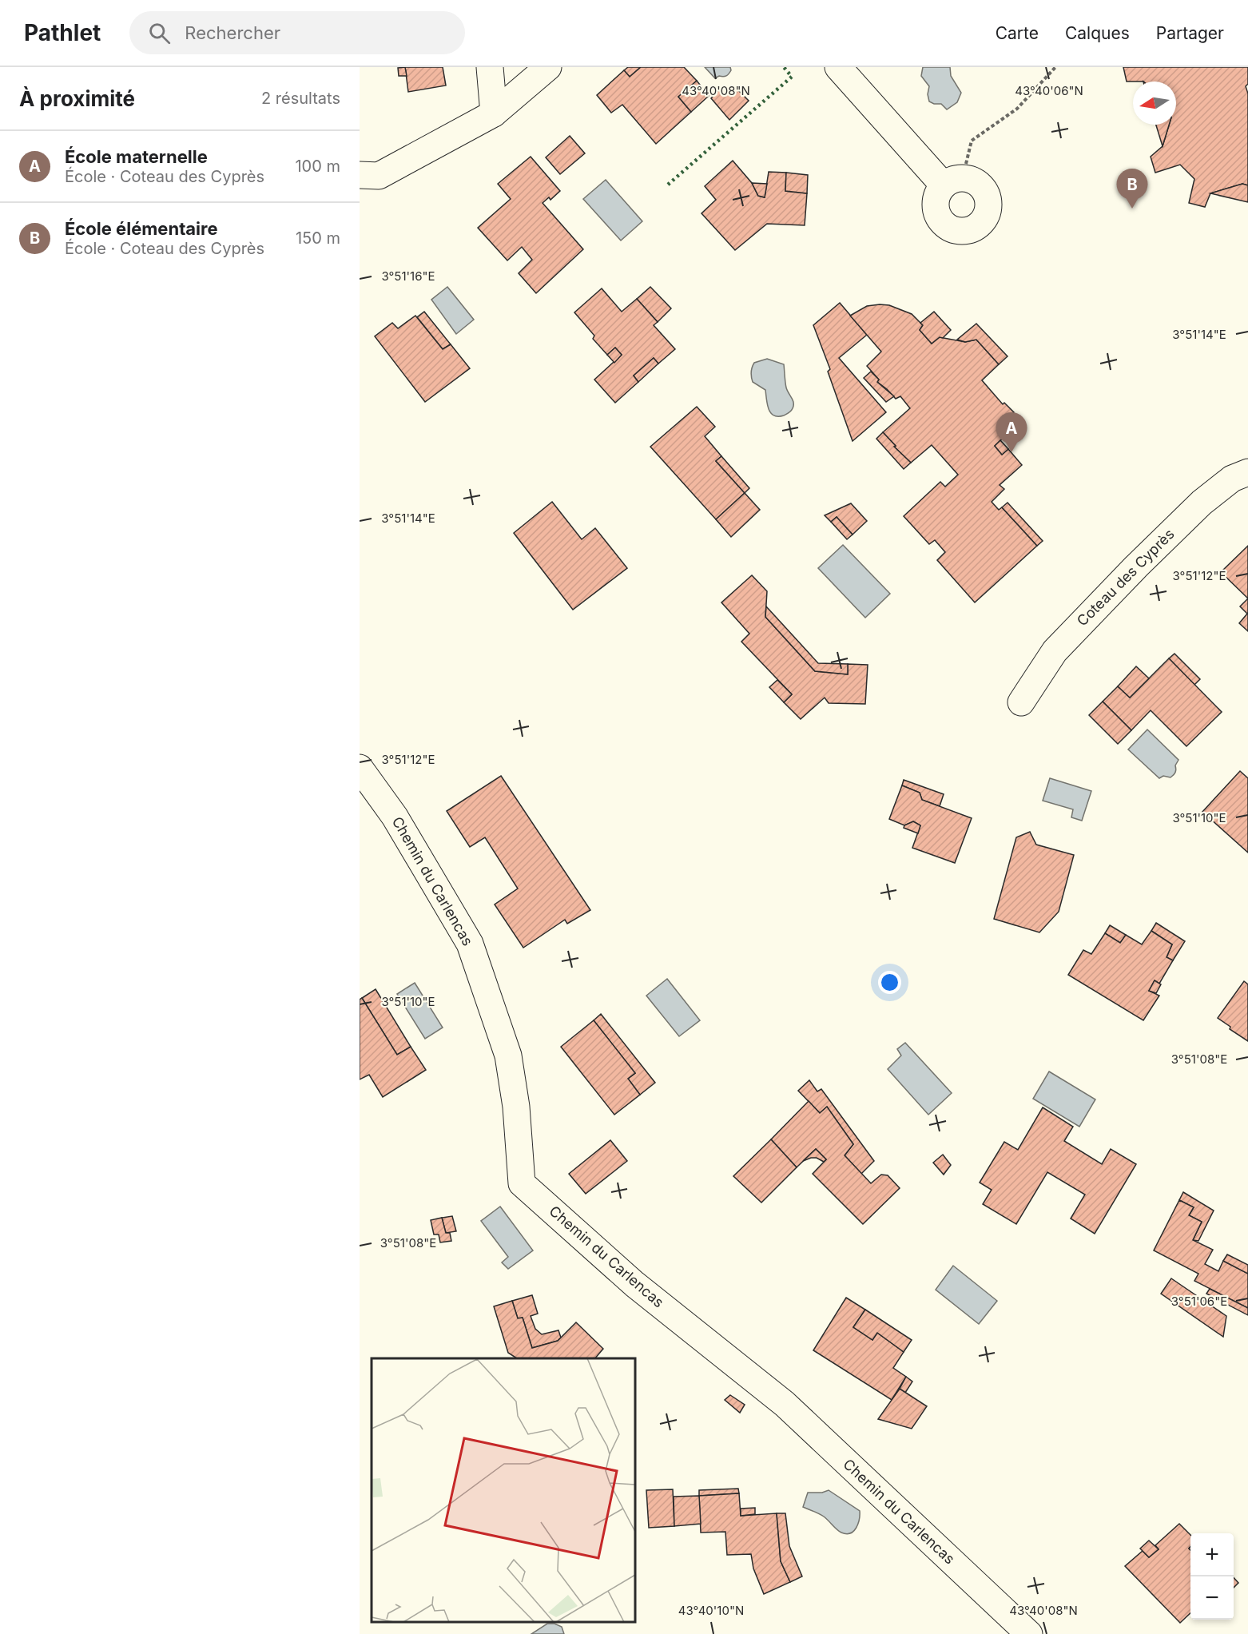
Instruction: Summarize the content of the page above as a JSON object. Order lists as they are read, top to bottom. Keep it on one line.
{"streets":{"street":["Coteau des Cyprès","Chemin du Carlencas"]},"north":"left","page":{"header":"Pathlet","search":"Rechercher","nav":["Carte","Calques","Partager"],"heading":["À proximité","2 résultats"],"list":[{"mark":"A","name":"École maternelle","note":"École · Coteau des Cyprès","value":"100 m"},{"mark":"B","name":"École élémentaire","note":"École · Coteau des Cyprès","value":"150 m"}],"pins":["B","A"],"map_buttons":["+","−"]},"coordinates":["43°40'08\"N","43°40'06\"N","3°51'16\"E","3°51'14\"E","3°51'12\"E","3°51'10\"E","3°51'08\"E","3°51'06\"E","43°40'10\"N"]}
